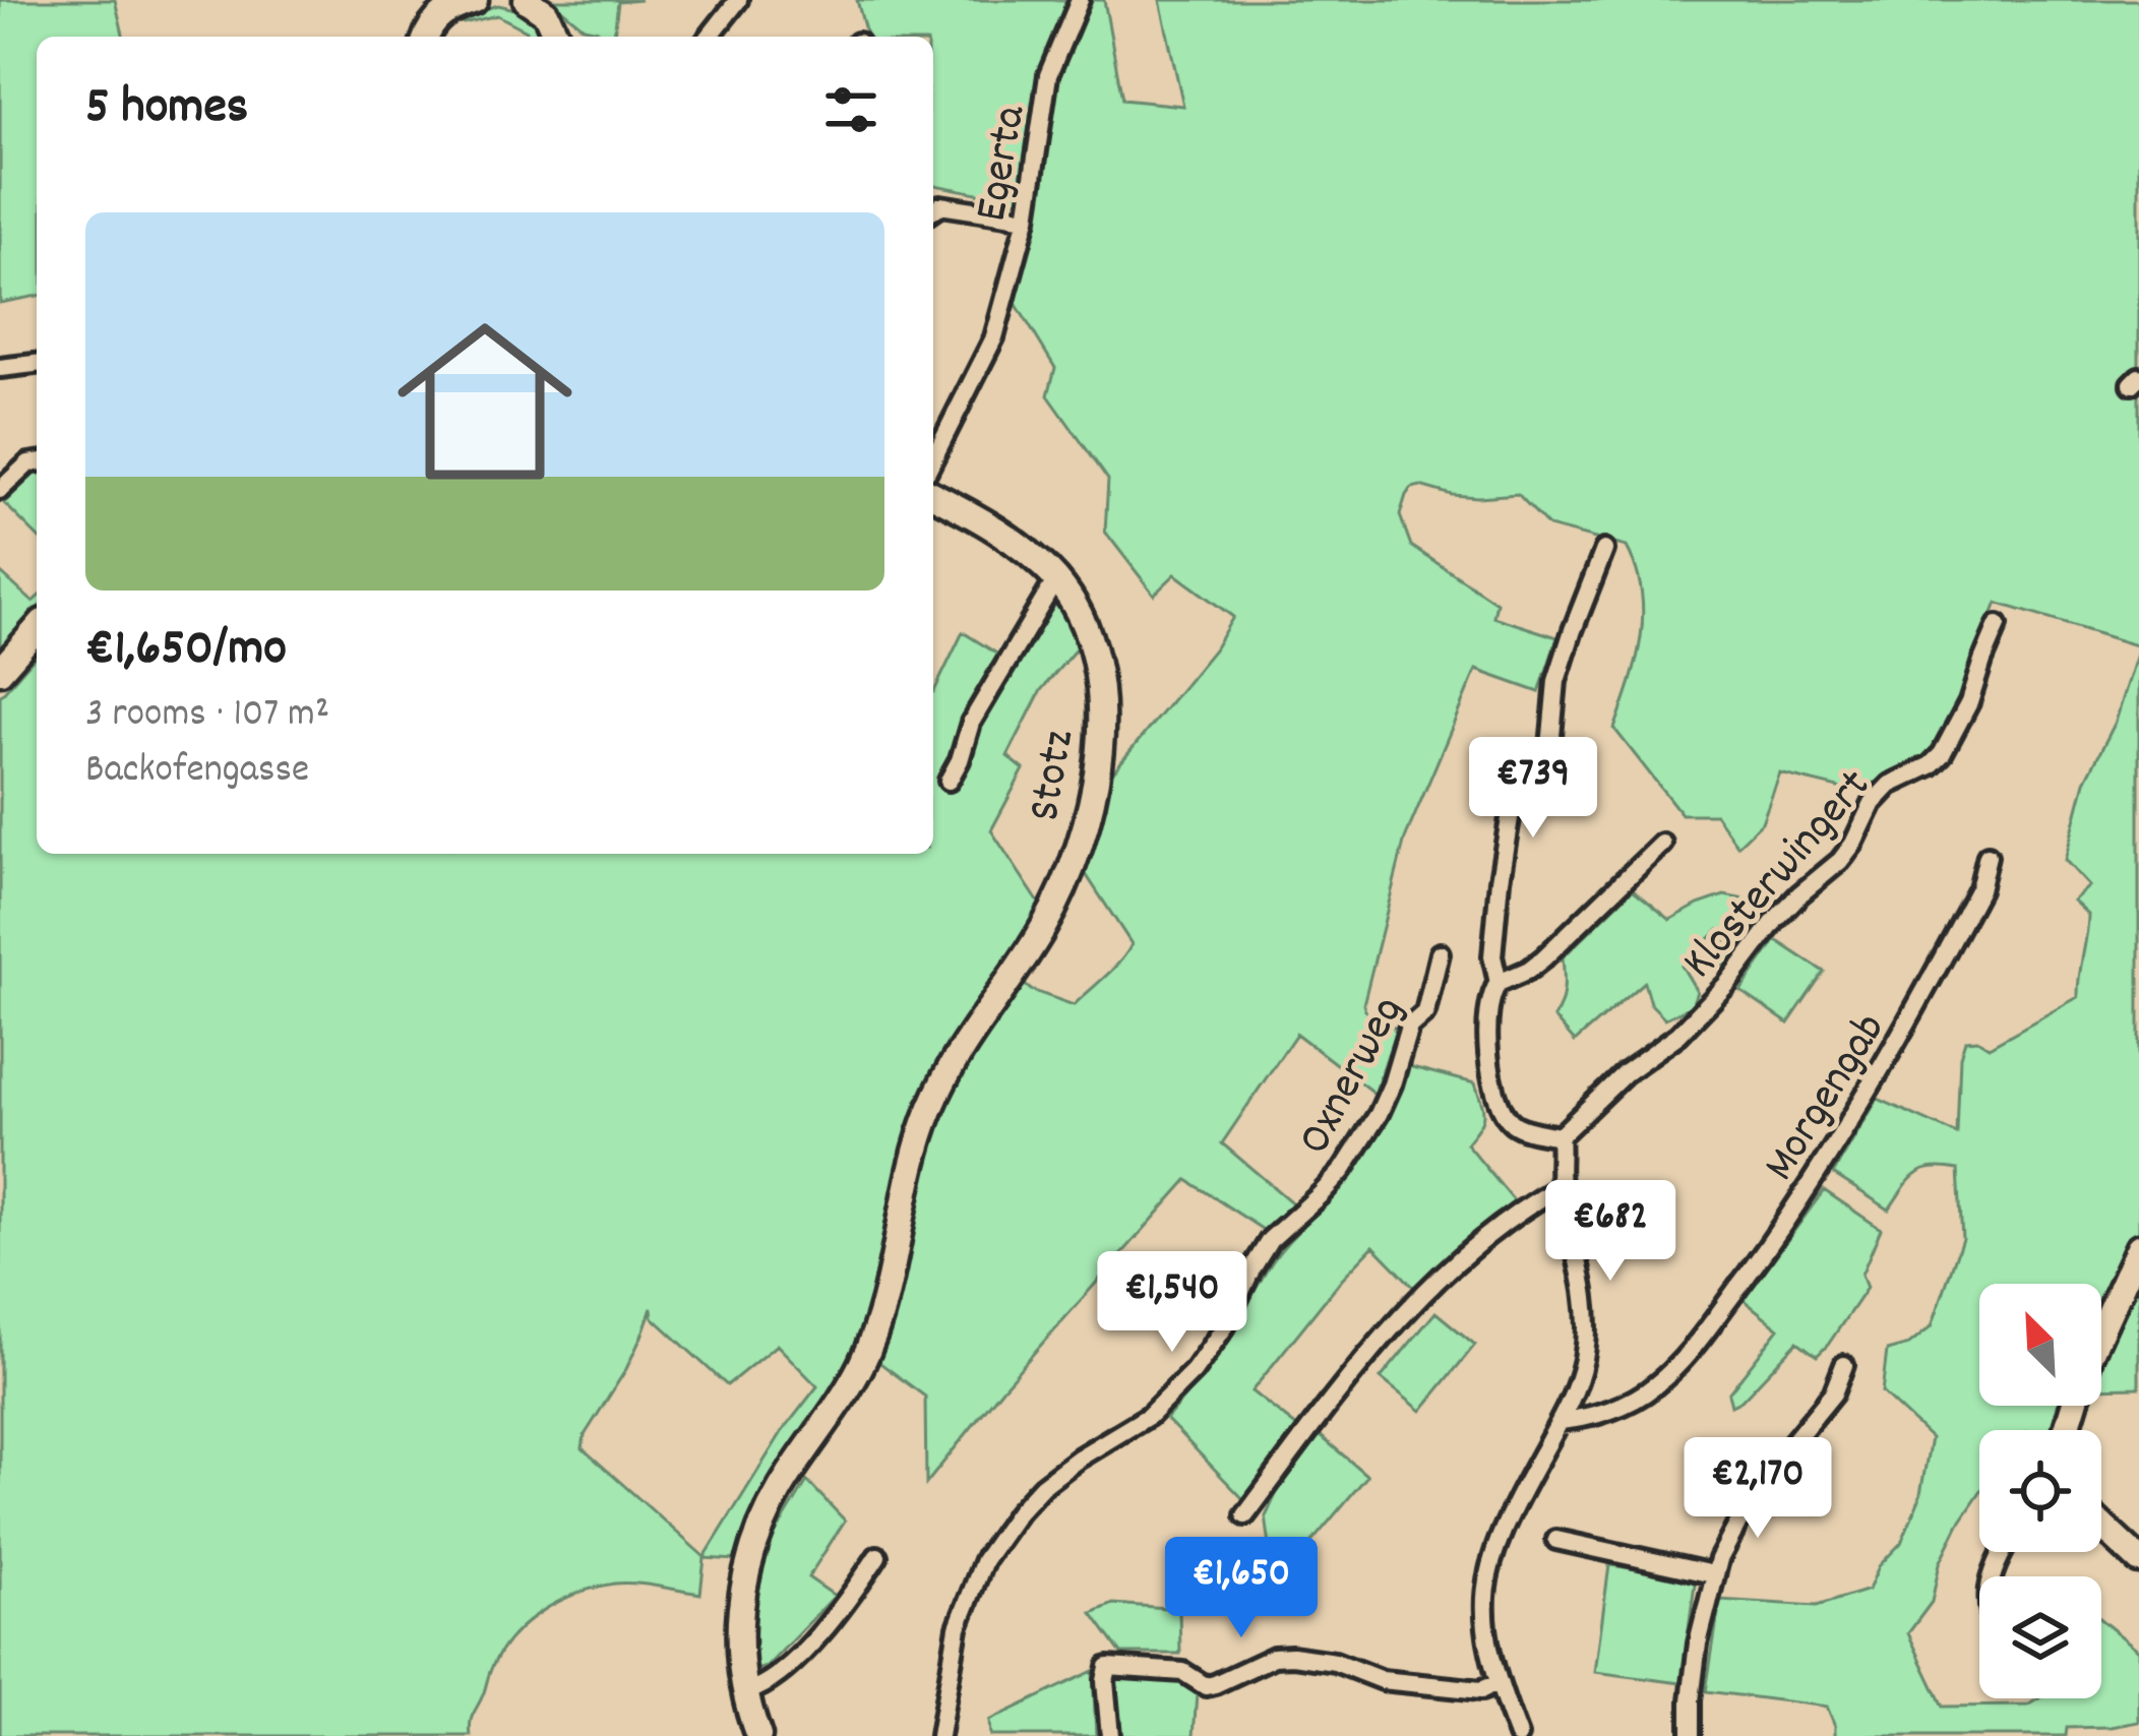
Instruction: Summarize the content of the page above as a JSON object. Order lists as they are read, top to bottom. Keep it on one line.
{"streets":{"street":["Egerta","Stotz","Klosterwingert","Oxnerweg","Morgengab"]},"north":"top left","page":{"heading":"5 homes","list":[{"name":"€1,650/mo","note":"3 rooms · 107 m² · Backofengasse"}],"price":["€739","€682","€1,540","€2,170","€1,650"]}}
